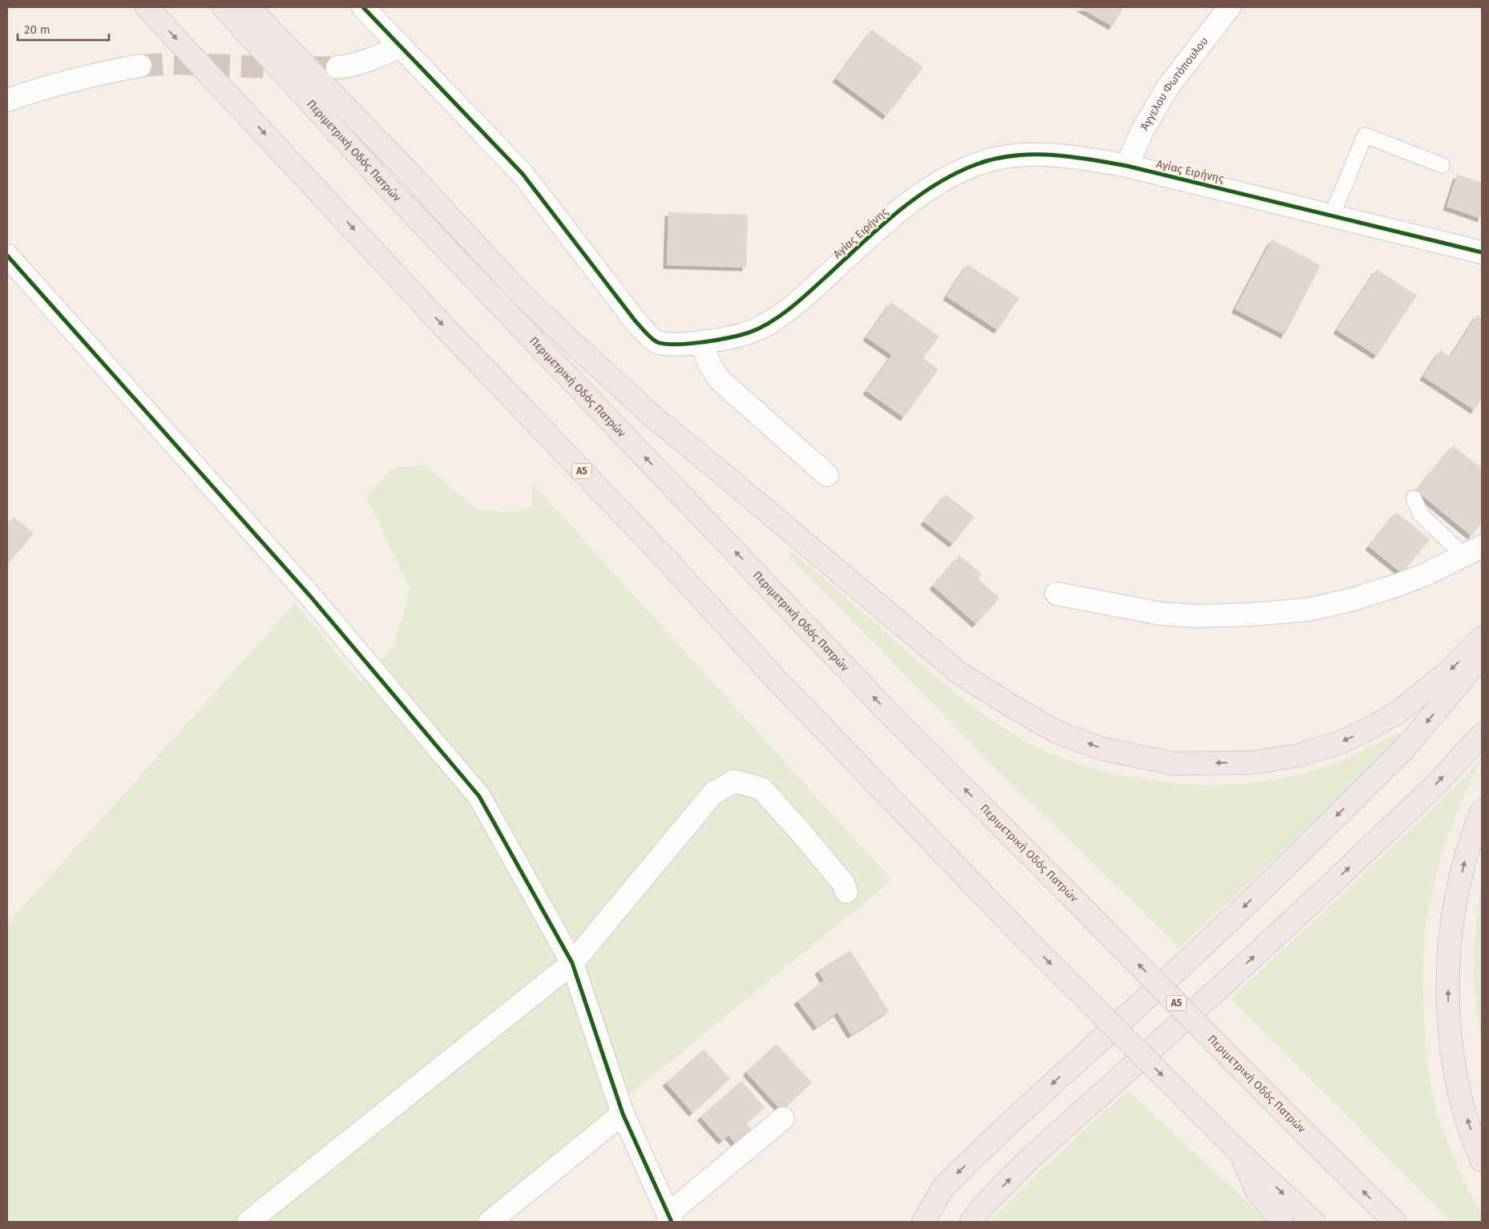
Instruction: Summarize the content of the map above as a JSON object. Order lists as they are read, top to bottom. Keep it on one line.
{"streets":{"highway":["Περιμετρική Οδός Πατρών","Α5"],"street":["Άγγελου Φωτόπουλου","Αγίας Ειρήνης"]},"crossings":[["Άγγελου Φωτόπουλου","Αγίας Ειρήνης"]],"scale_bar":"20 m"}
